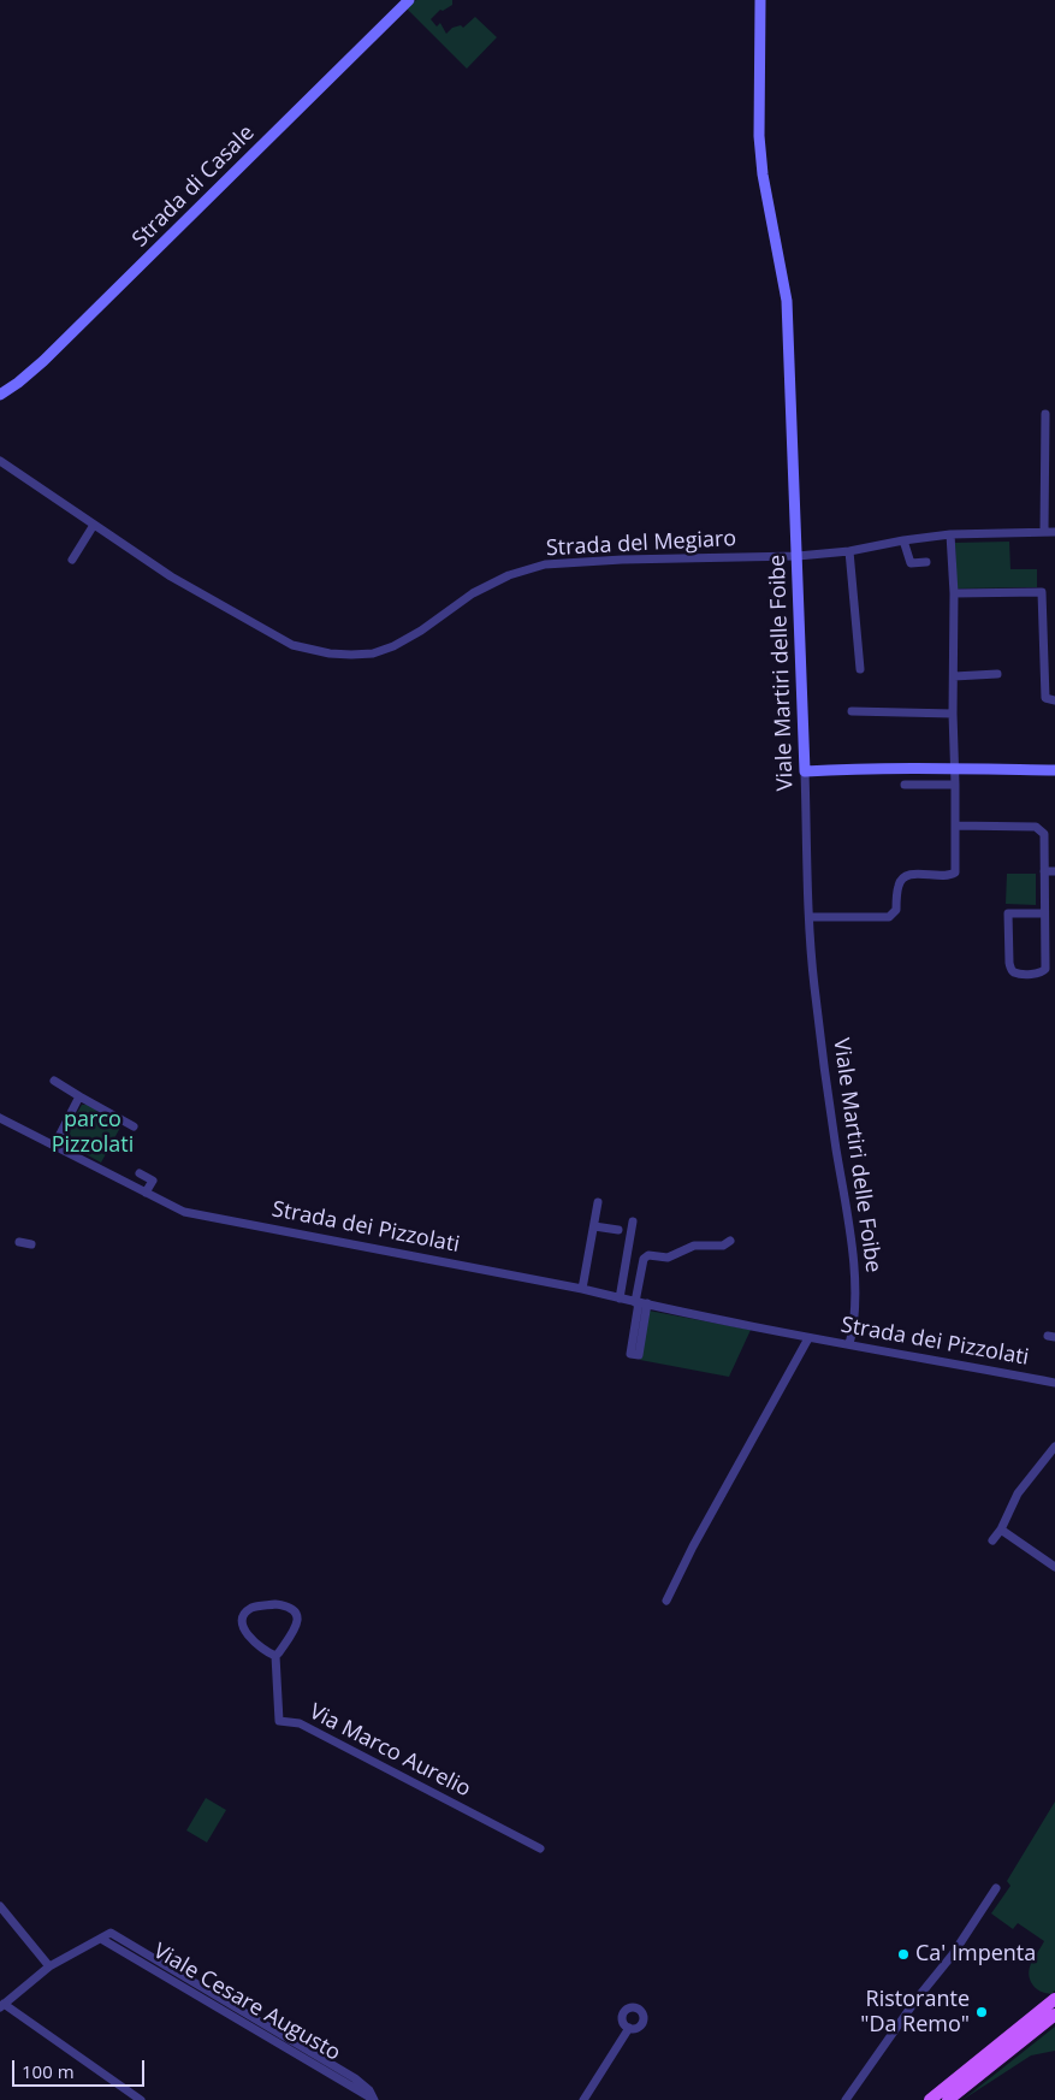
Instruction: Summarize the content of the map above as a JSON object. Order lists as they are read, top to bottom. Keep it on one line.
{"streets":{"street":["Strada di Casale","Strada del Megiaro","Viale Martiri delle Foibe","Strada dei Pizzolati","Via Marco Aurelio","Viale Cesare Augusto"]},"crossings":[["Strada del Megiaro","Viale Martiri delle Foibe"],["Viale Martiri delle Foibe","Strada dei Pizzolati"]],"parks":["parco Pizzolati"],"places":["Ca' Impenta","Ristorante \"Da Remo\""],"scale_bar":"100 m"}
